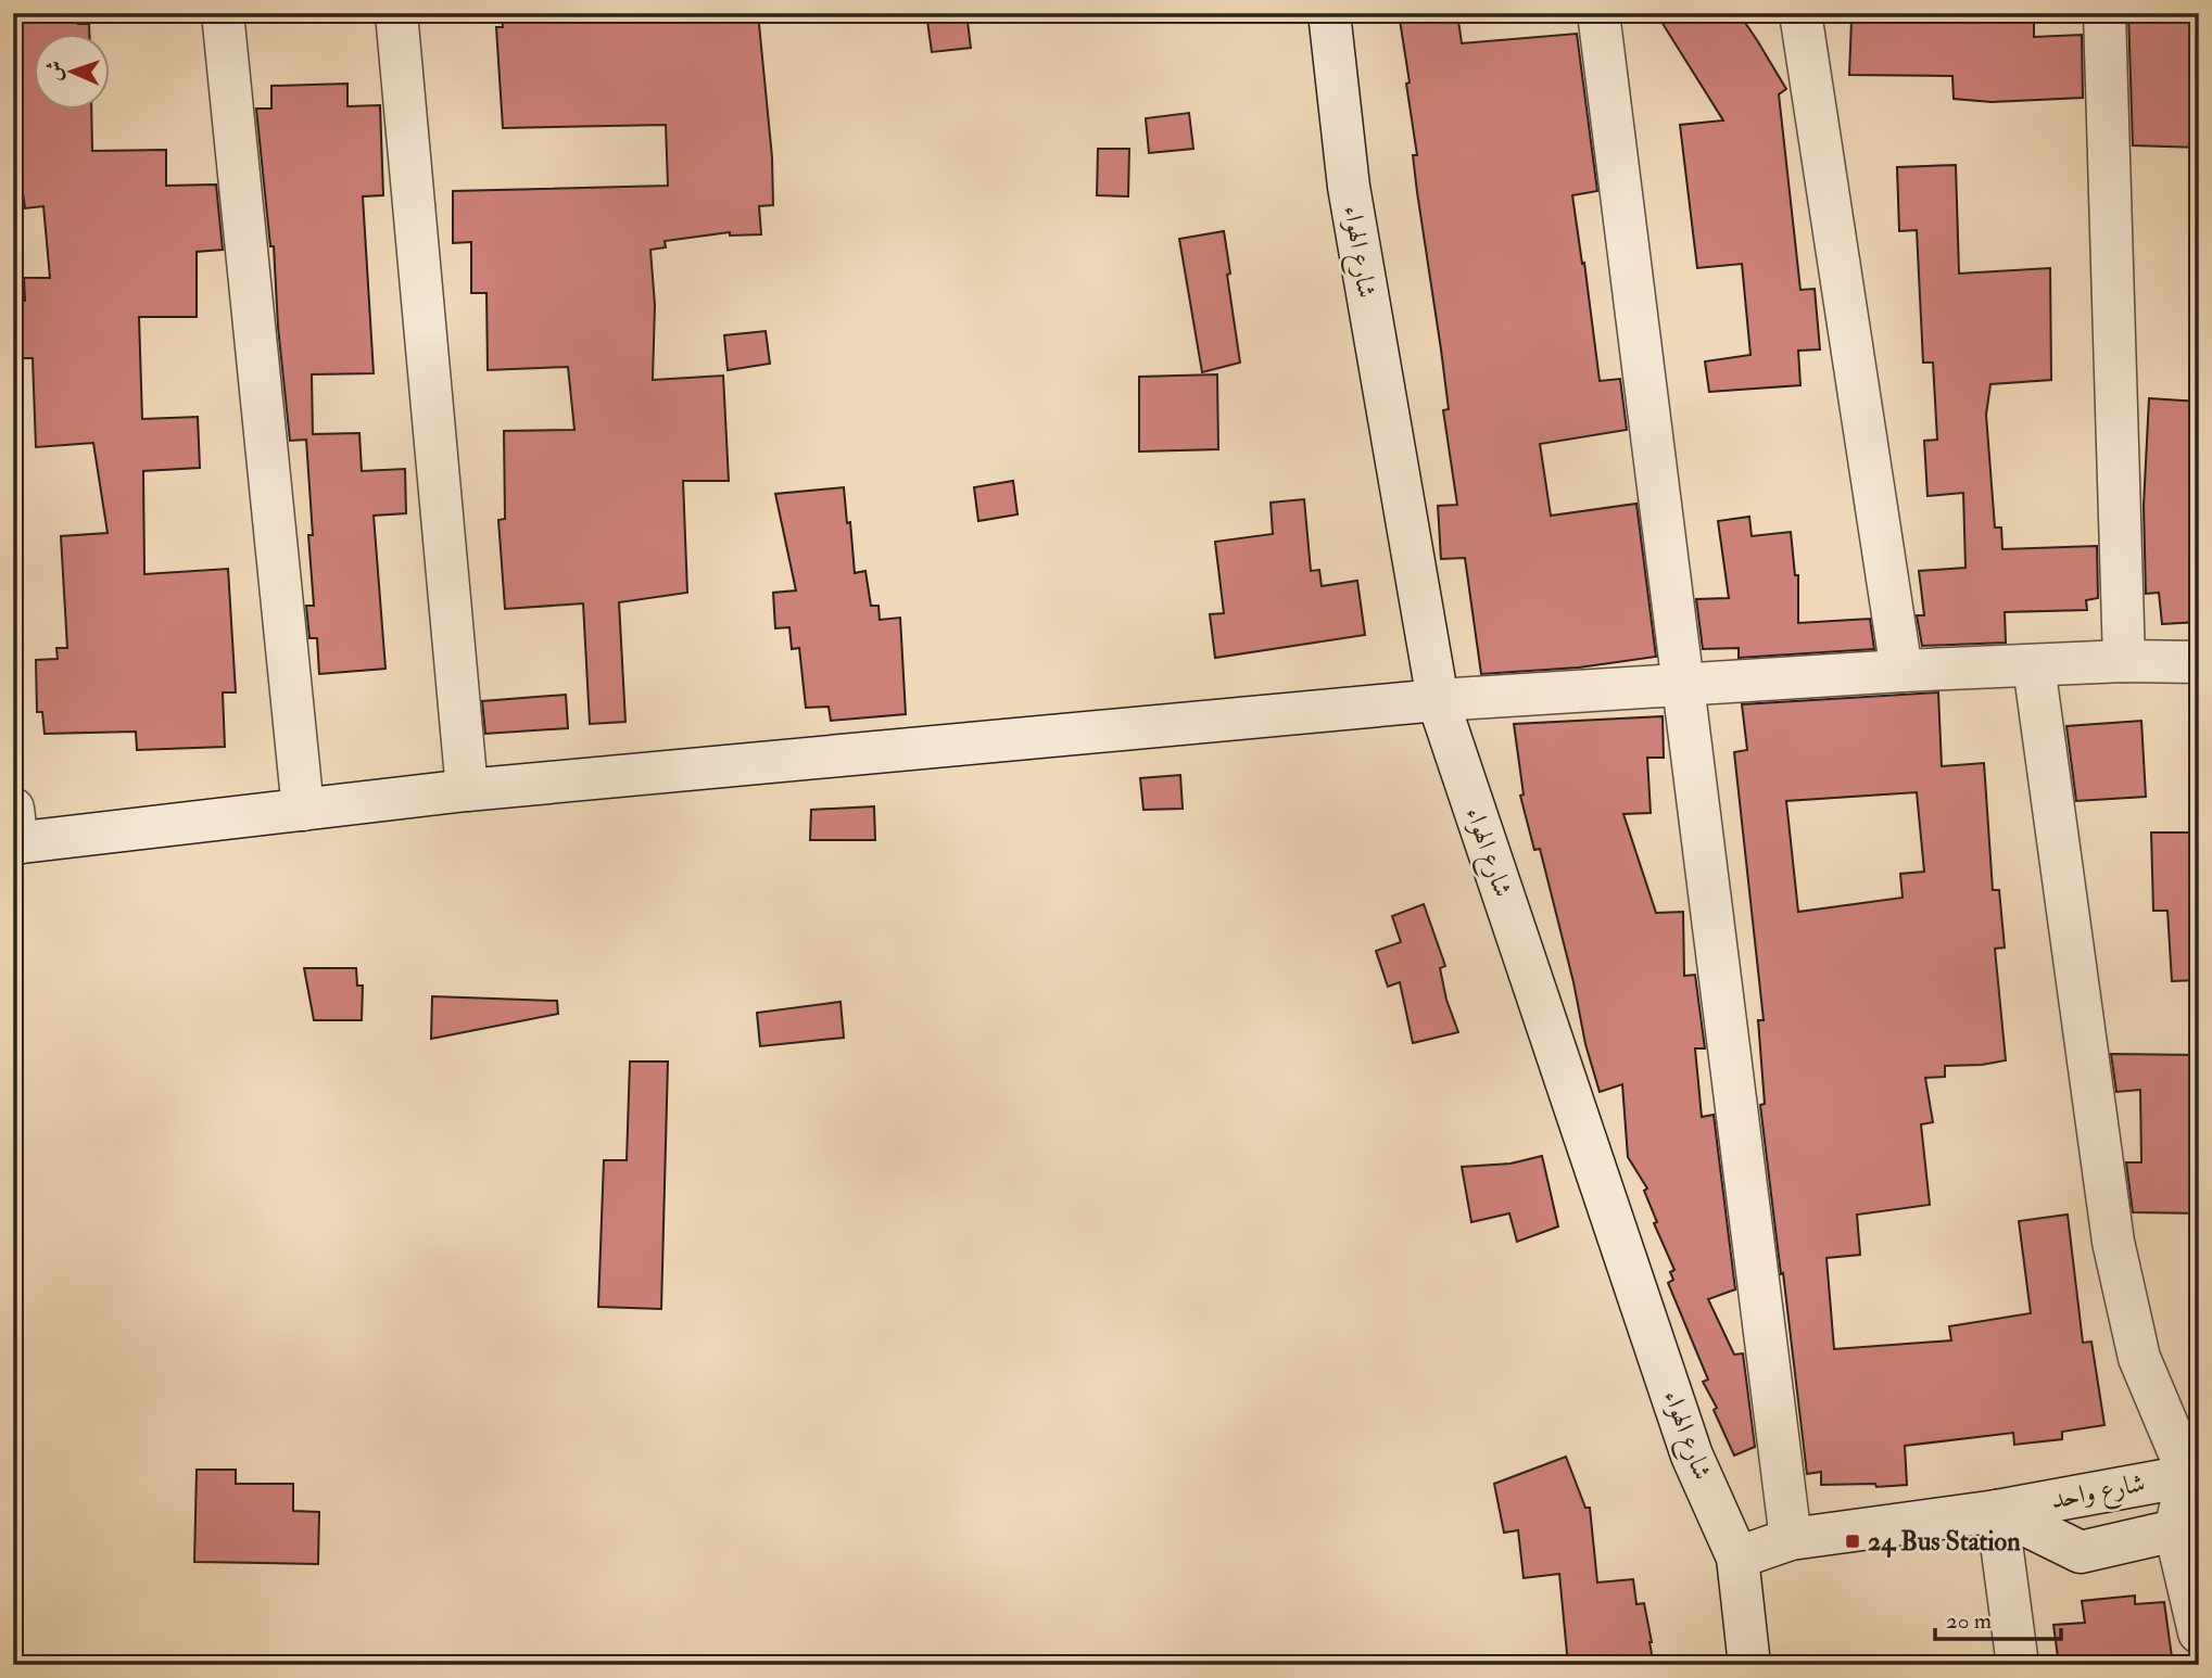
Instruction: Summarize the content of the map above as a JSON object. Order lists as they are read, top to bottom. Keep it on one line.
{"streets":{"street":["شارع الهواء","شارع واحد"]},"crossings":[["شارع الهواء","شارع واحد"]],"places":{"transit":["24 Bus Station"]},"scale_bar":"20 m","north":"left"}
